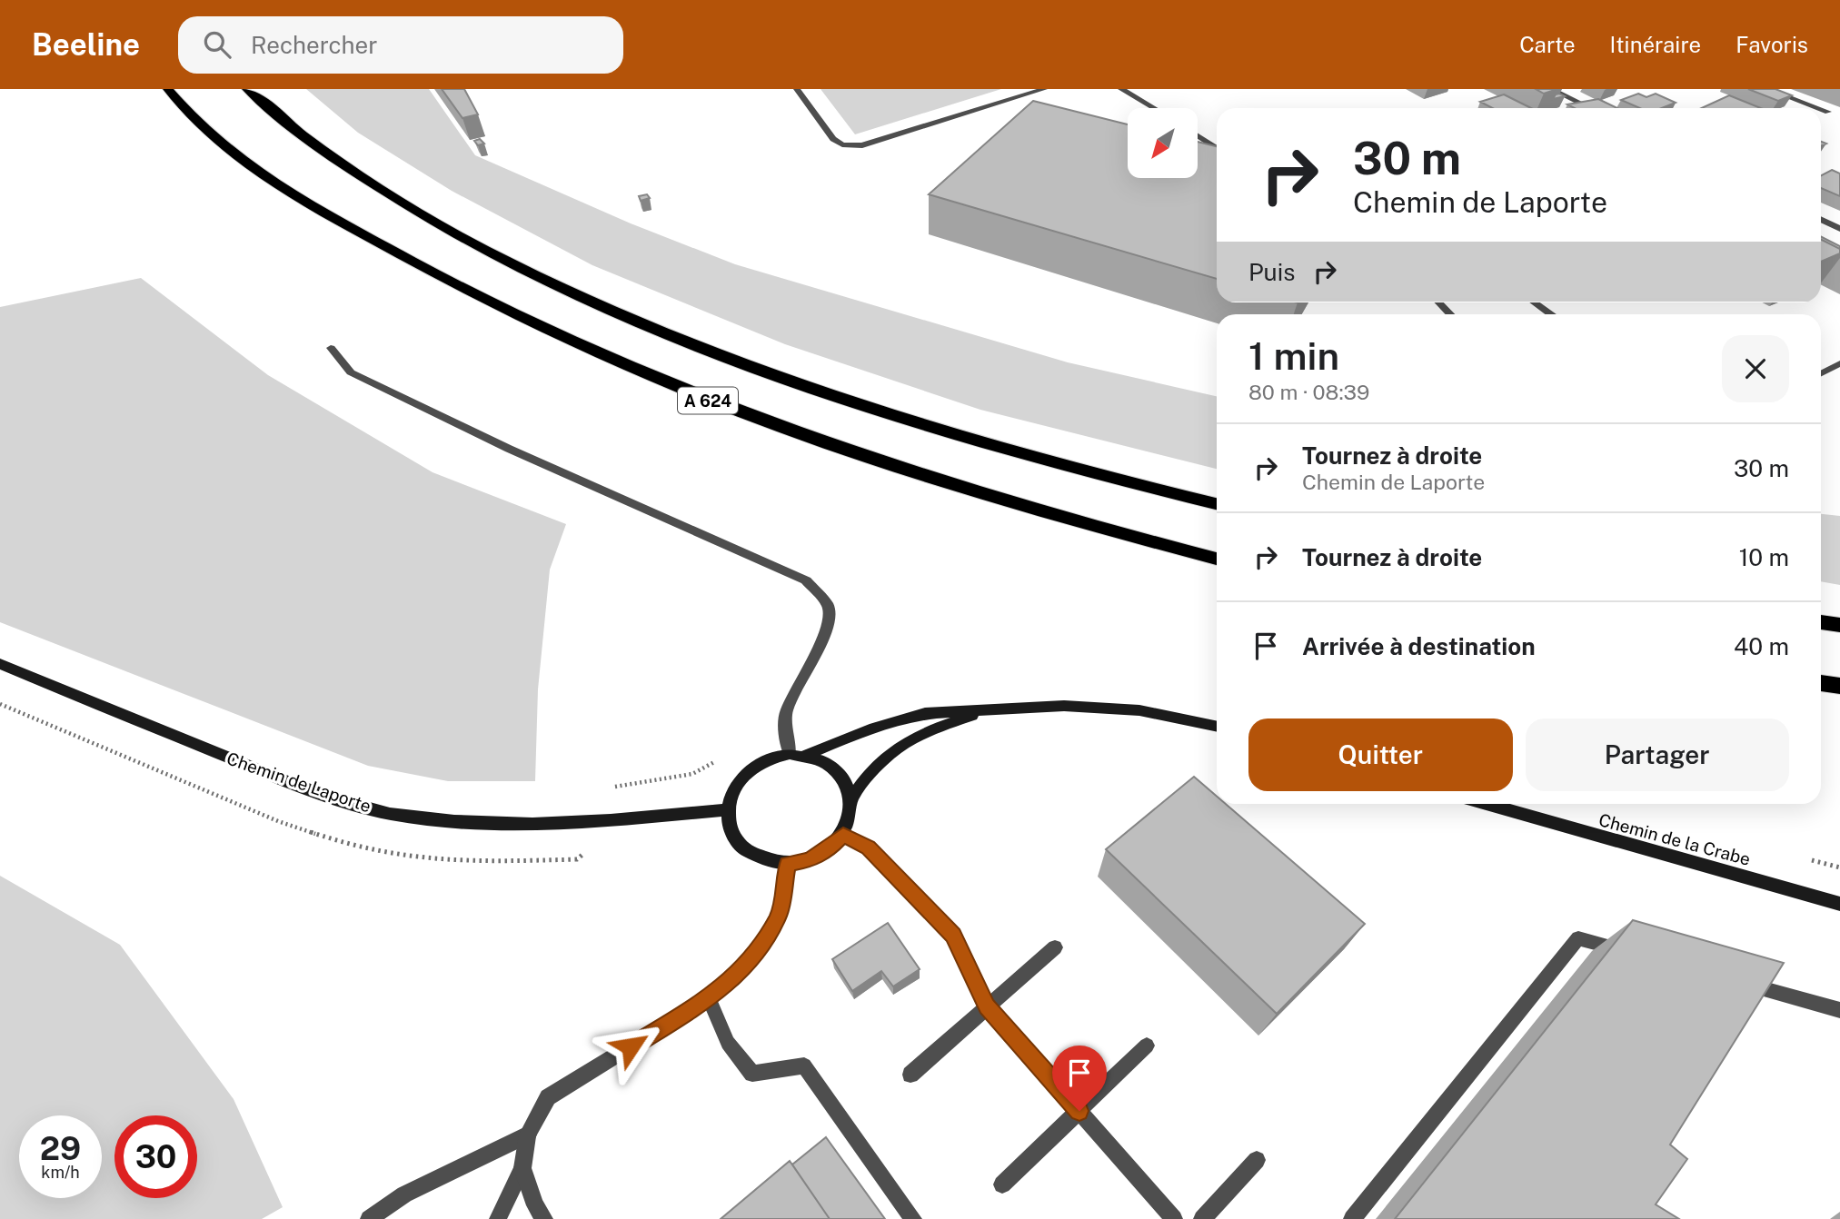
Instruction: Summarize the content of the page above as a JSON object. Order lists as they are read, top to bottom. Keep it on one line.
{"streets":{"highway":["A 624"],"street":["Chemin de Laporte","Chemin de la Crabe"]},"north":"bottom left","page":{"header":"Beeline","search":"Rechercher","nav":["Carte","Itinéraire","Favoris"],"turn":["30 m","Chemin de Laporte"],"then":"Puis","heading":["1 min","80 m · 08:39"],"list":[{"name":"Tournez à droite","note":"Chemin de Laporte","value":"30 m"},{"name":"Tournez à droite","value":"10 m"},{"name":"Arrivée à destination","value":"40 m"}],"buttons":["Quitter","Partager"],"speed":"29 km/h","limit":"30"}}
